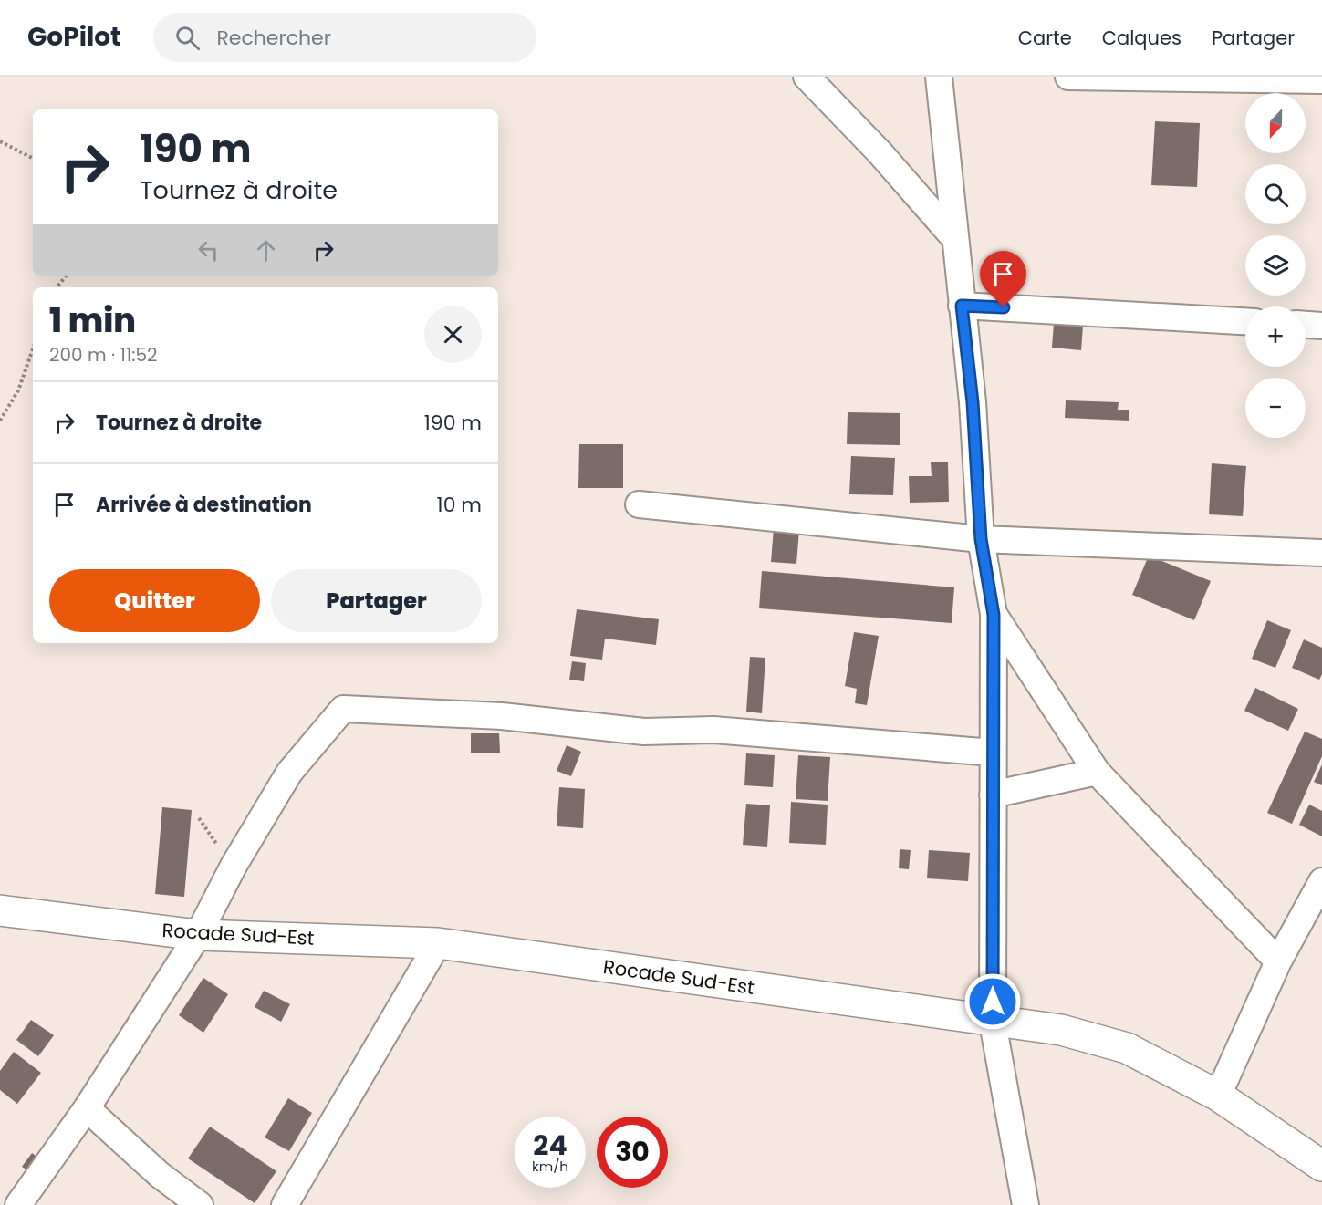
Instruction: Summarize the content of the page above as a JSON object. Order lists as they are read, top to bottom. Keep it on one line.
{"streets":{"street":["Rocade Sud-Est"]},"north":"bottom","page":{"header":"GoPilot","search":"Rechercher","nav":["Carte","Calques","Partager"],"map_buttons":["+","−"],"turn":["190 m","Tournez à droite"],"heading":["1 min","200 m · 11:52"],"list":[{"name":"Tournez à droite","value":"190 m"},{"name":"Arrivée à destination","value":"10 m"}],"buttons":["Quitter","Partager"],"speed":"24 km/h","limit":"30"}}
